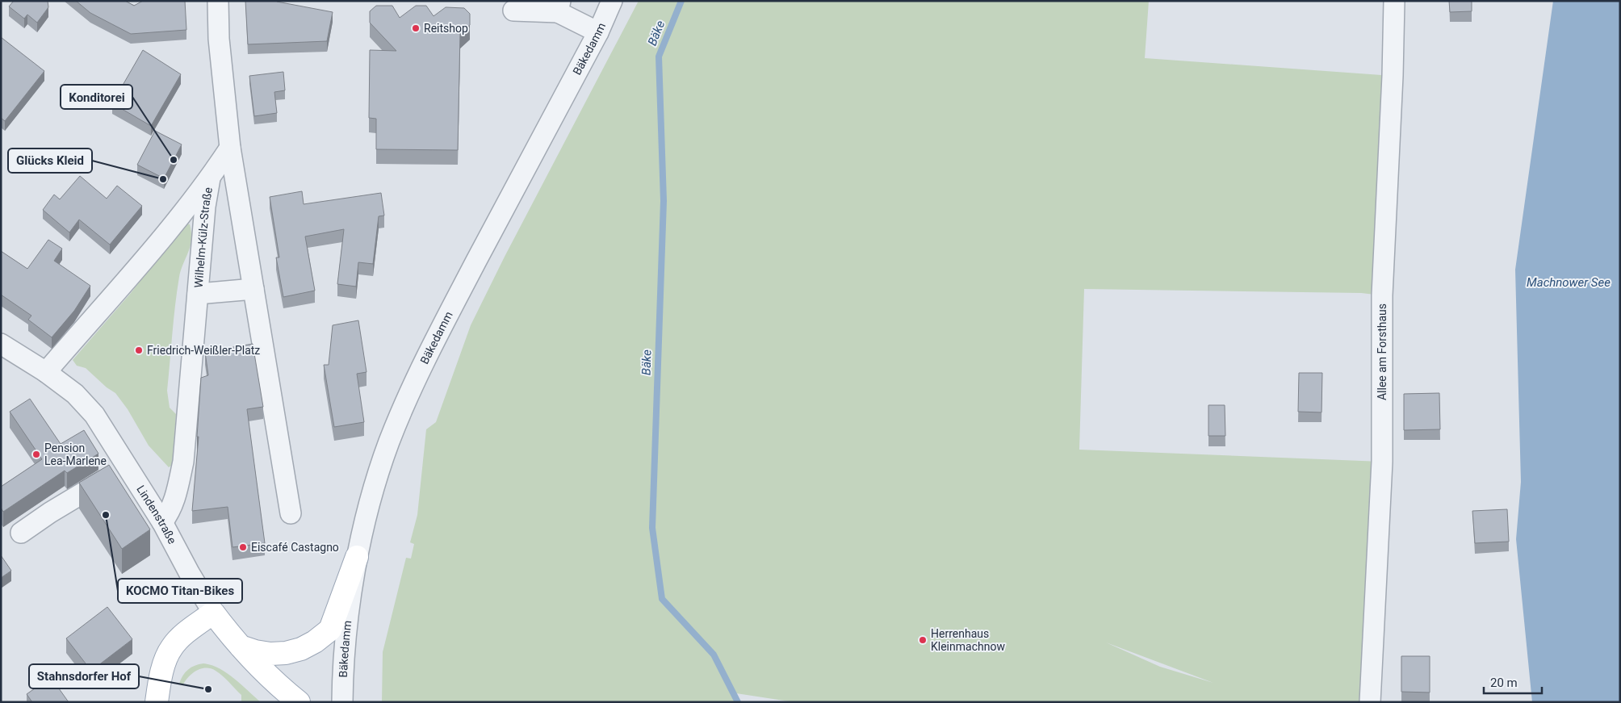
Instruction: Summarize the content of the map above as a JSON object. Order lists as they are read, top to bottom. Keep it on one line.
{"streets":{"main road":["Lindenstraße"],"street":["Bäkedamm","Wilhelm-Külz-Straße","Allee am Forsthaus"]},"crossings":[["Wilhelm-Külz-Straße","Lindenstraße"]],"water":["Bäke","Machnower See"],"places":["Reitshop","Konditorei","Glücks Kleid","Friedrich-Weißler-Platz","Pension Lea-Marlene","KOCMO Titan-Bikes","Eiscafé Castagno","Herrenhaus Kleinmachnow","Stahnsdorfer Hof"],"scale_bar":"20 m"}
